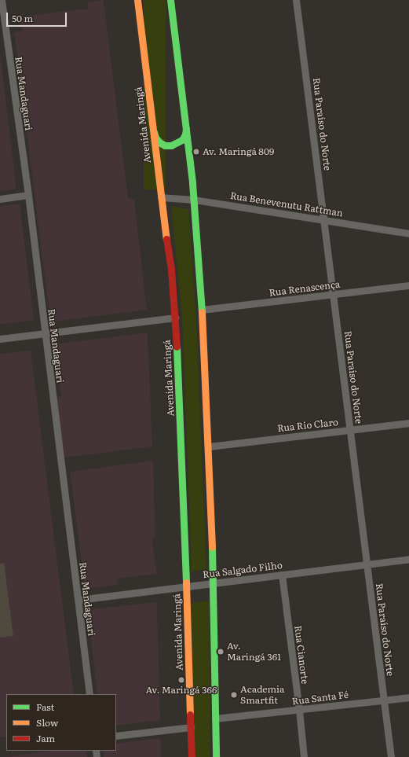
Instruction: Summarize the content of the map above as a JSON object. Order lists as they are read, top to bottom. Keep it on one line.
{"streets":{"main road":["Avenida Maringá"],"street":["Rua Mandaguari","Rua Paraíso do Norte","Rua Benevenutu Rattman","Rua Renascença","Rua Rio Claro","Rua Salgado Filho","Rua Cianorte","Rua Santa Fé"]},"crossings":[["Rua Mandaguari","Rua Salgado Filho"],["Rua Paraíso do Norte","Rua Benevenutu Rattman"],["Rua Paraíso do Norte","Rua Renascença"],["Rua Paraíso do Norte","Rua Rio Claro"],["Rua Paraíso do Norte","Rua Salgado Filho"],["Rua Paraíso do Norte","Rua Santa Fé"],["Avenida Maringá","Rua Benevenutu Rattman"],["Avenida Maringá","Rua Salgado Filho"],["Rua Salgado Filho","Rua Cianorte"],["Rua Cianorte","Rua Santa Fé"]],"places":["Av. Maringá 809","Av. Maringá 361","Av. Maringá 366","Academia Smartfit"],"legend":["Fast","Slow","Jam"],"scale_bar":"50 m"}
